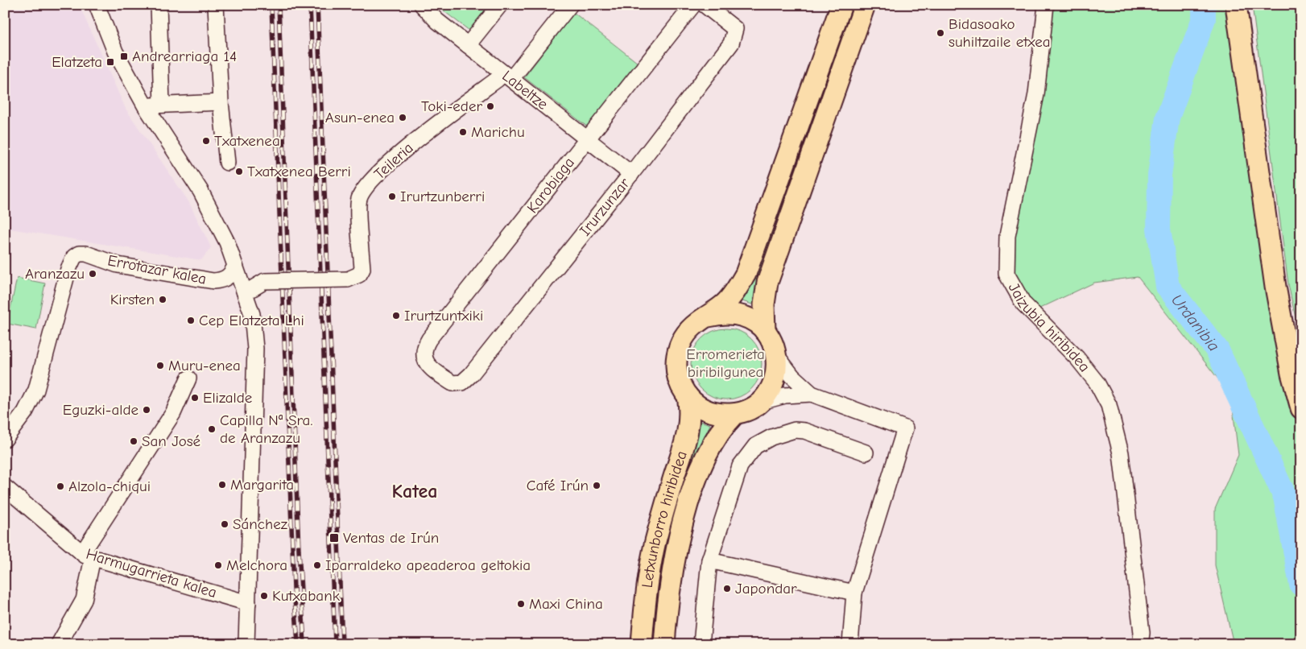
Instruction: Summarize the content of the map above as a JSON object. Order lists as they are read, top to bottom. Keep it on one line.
{"streets":{"main road":["Letxunborro hiribidea"],"street":["Labeltze","Teileria","Karobiaga","Irurzunzar","Errotazar kalea","Jaizubia hiribidea","Harmugarrieta kalea"]},"crossings":[["Labeltze","Teileria"],["Labeltze","Karobiaga"],["Labeltze","Irurzunzar"],["Karobiaga","Irurzunzar"]],"districts":["Katea"],"water":["Urdanibia"],"parks":["Erromerieta biribilgunea"],"places":{"other":["Bidasoako suhiltzaile etxea","Toki-eder","Asun-enea","Marichu","Txatxenea","Txatxenea Berri","Irurtzunberri","Aranzazu","Kirsten","Irurtzuntxiki","Cep Elatzeta Lhi","Muru-enea","Elizalde","Eguzki-alde","Capilla Nª Sra. de Aranzazu","San José","Margarita","Café Irún","Alzola-chiqui","Sánchez","Melchora","Iparraldeko apeaderoa geltokia","Japondar","Kutxabank","Maxi China"],"transit":["Andrearriaga 14","Elatzeta","Ventas de Irún"]}}
